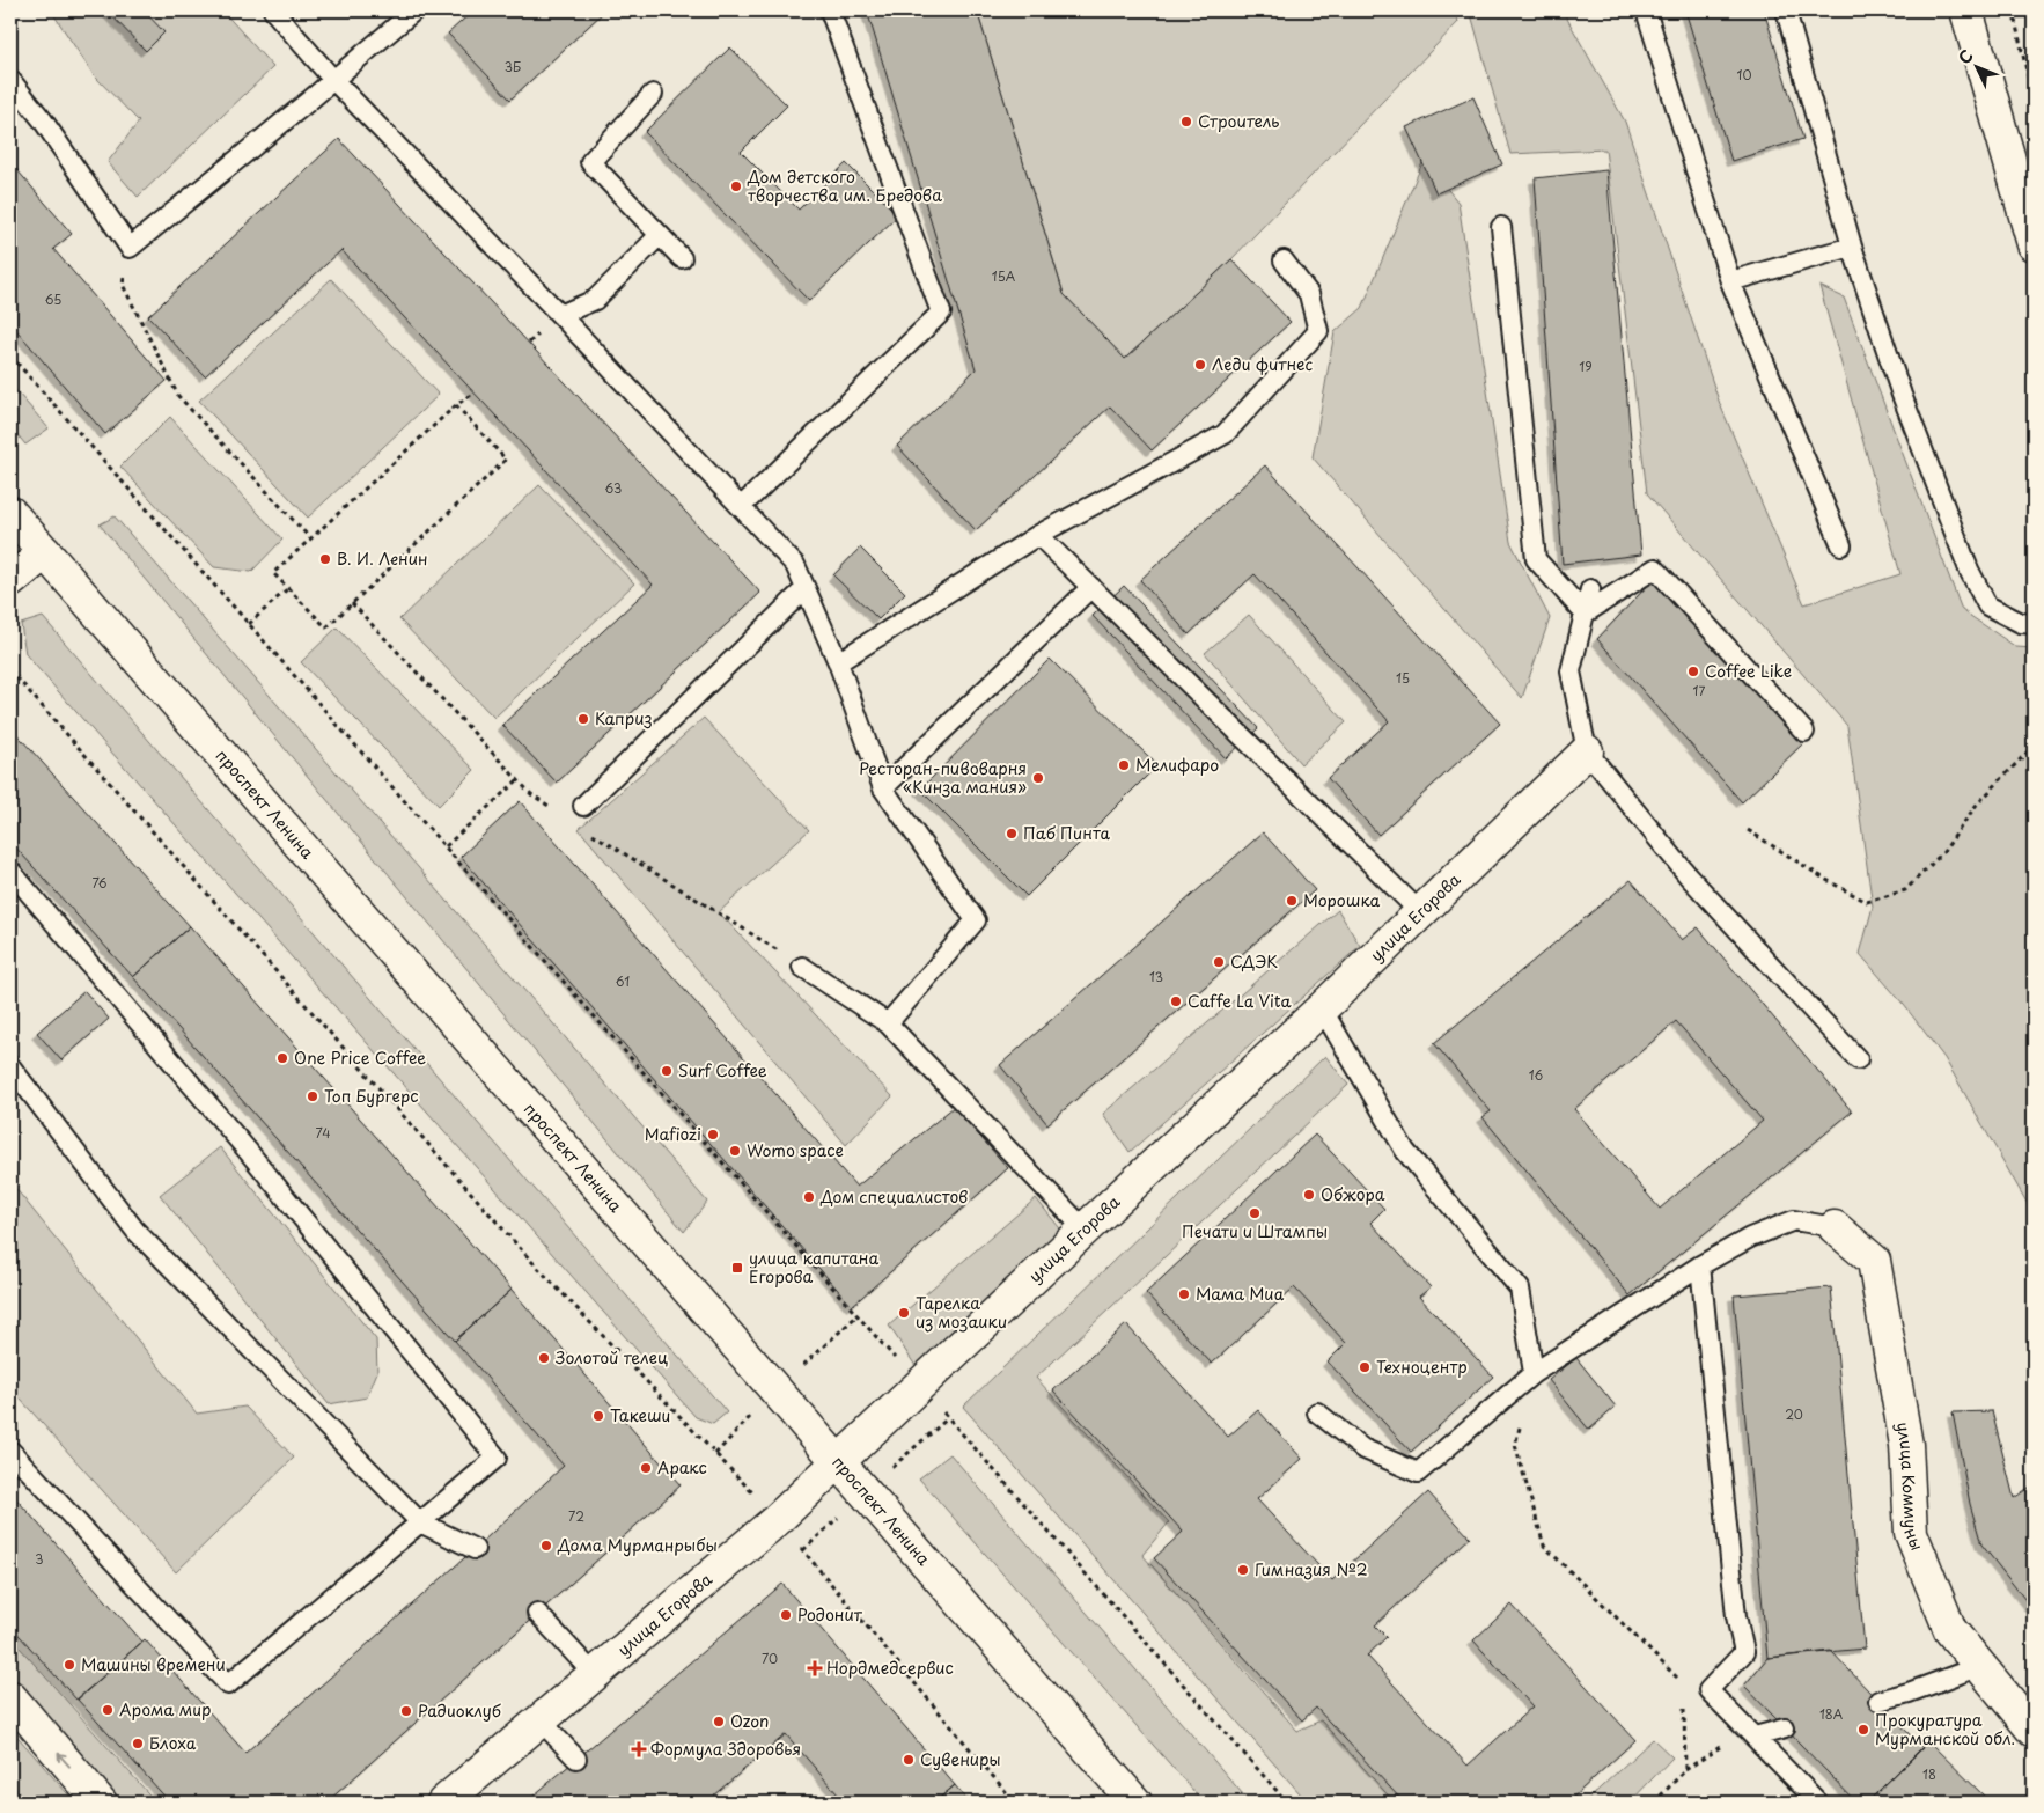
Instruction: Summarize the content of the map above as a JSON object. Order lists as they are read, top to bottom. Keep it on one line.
{"streets":{"street":["проспект Ленина","улица Егорова","улица Коммуны"]},"crossings":[["проспект Ленина","улица Егорова"]],"places":{"other":["Строитель","Дом детского творчества им. Бредова","Леди фитнес","В. И. Ленин","Coffee Like","Каприз","Мелифаро","Ресторан-пивоварня «Кинза мания»","Паб Пинта","Морошка","СДЭК","Caffe La Vita","One Price Coffee","Surf Coffee","Топ Бургерс","Mafiozi","Womo space","Обжора","Дом специалистов","Печати и Штампы","Мама Миа","Тарелка из мозаики","Золотой телец","Техноцентр","Taкеши","Аракс","Дома Мурманрыбы","Гимназия №2","Родонит","Машины времени","Арома мир","Радиоклуб","Ozon","Прокуратура Мурманской обл.","Блоха","Сувениры"],"transit":["улица капитана Егорова"],"health":["Нордмедсервис","Формула Здоровья"]},"house_numbers":["3Б","10","15А","65","19","63","15","17","76","13","61","16","74","20","72","3","70","18А","18"],"north":"top left"}
